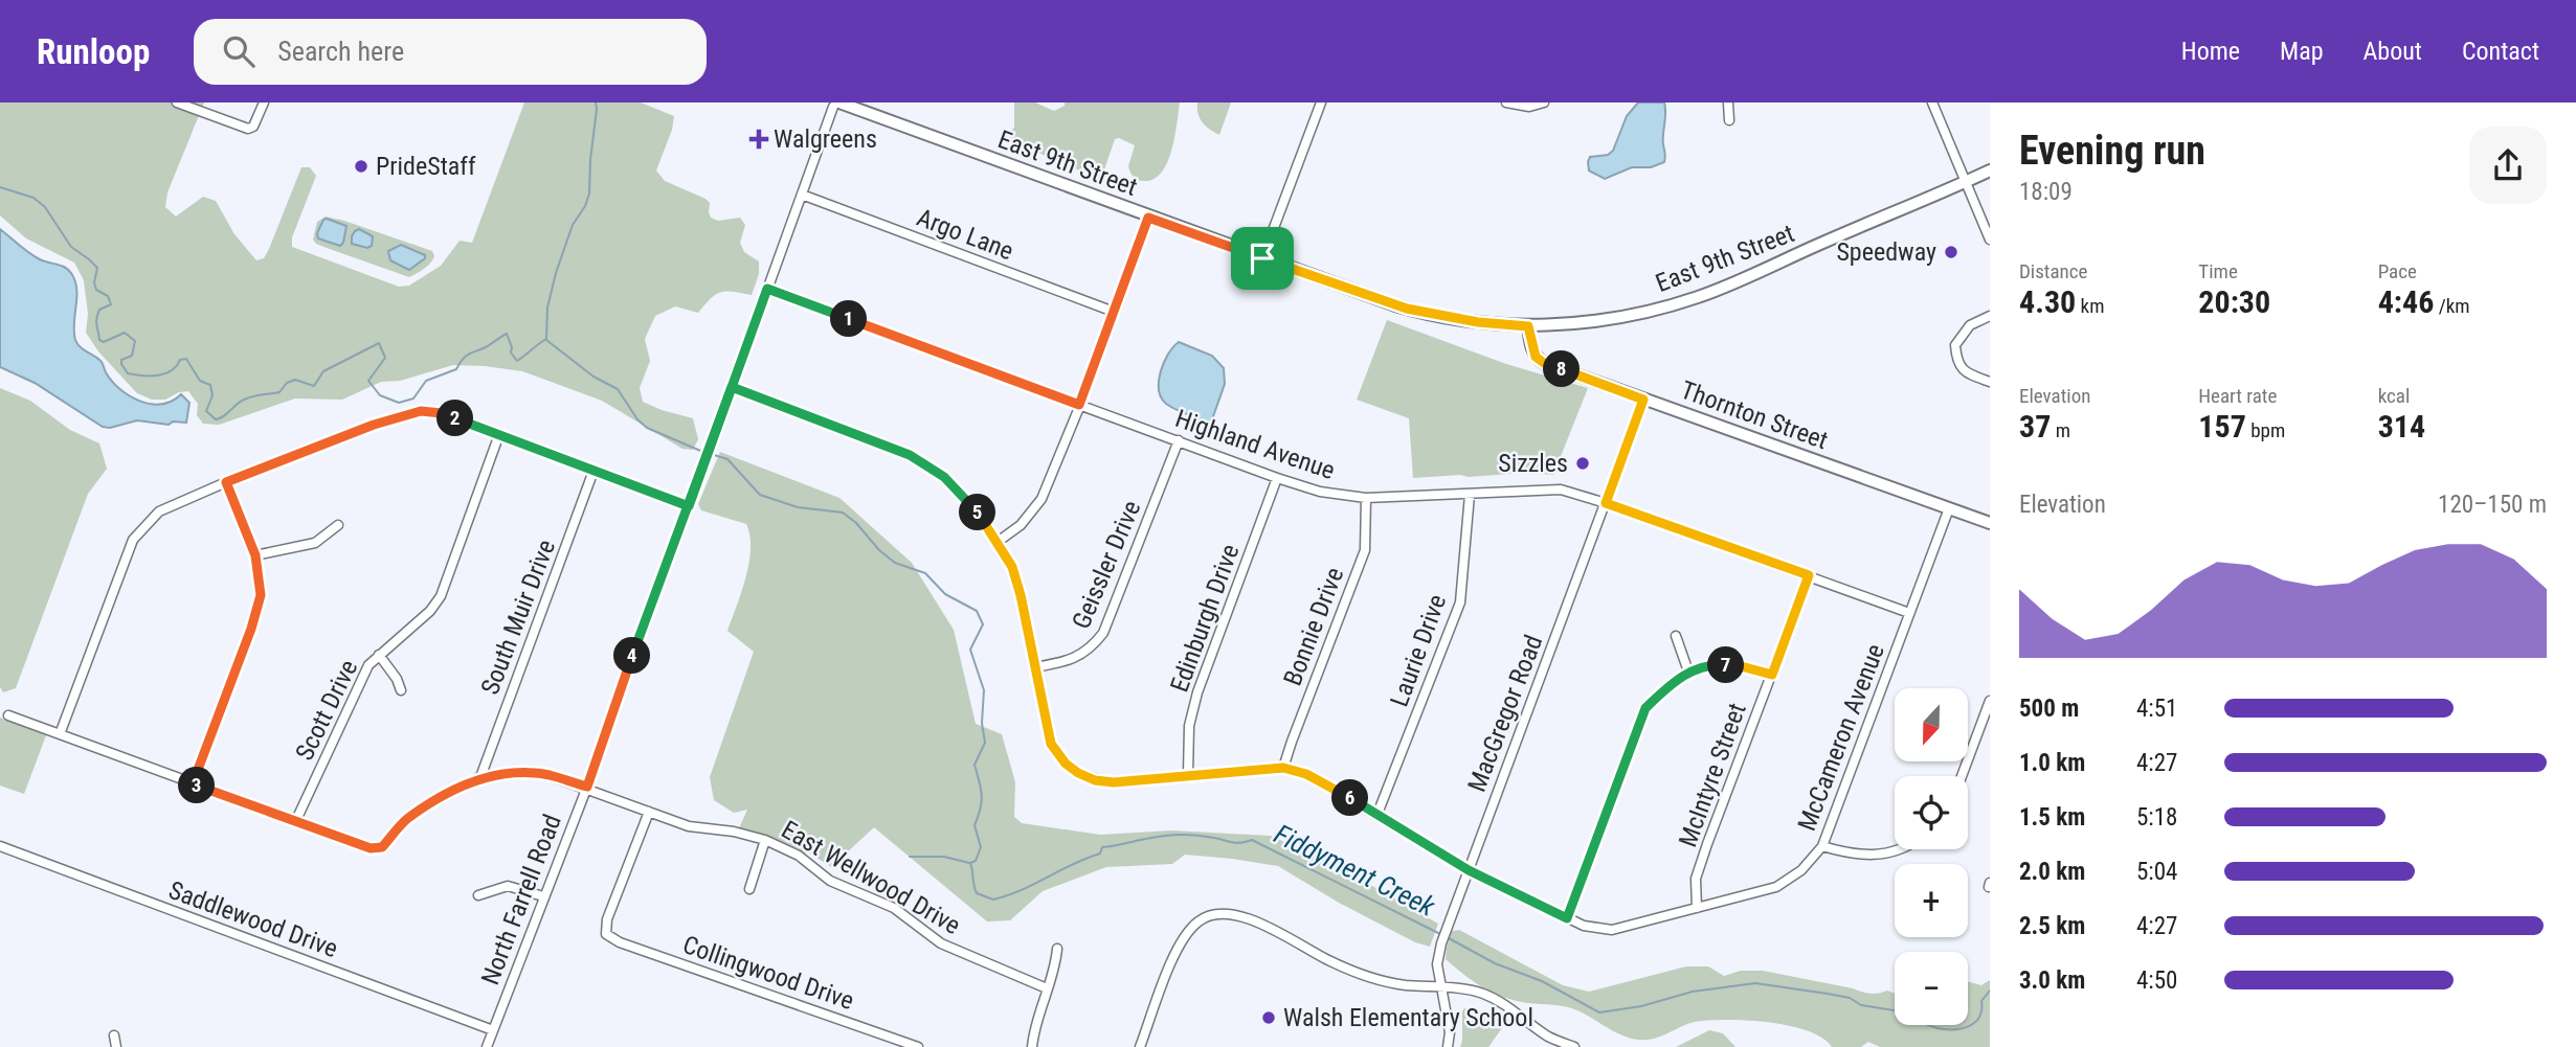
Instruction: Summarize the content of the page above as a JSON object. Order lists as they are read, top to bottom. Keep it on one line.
{"streets":{"main road":["East 9th Street","Thornton Street"],"street":["Argo Lane","Highland Avenue","Geissler Drive","South Muir Drive","Edinburgh Drive","Bonnie Drive","Laurie Drive","Scott Drive","MacGregor Road","McCameron Avenue","McIntyre Street","East Wellwood Drive","North Farrell Road","Saddlewood Drive","Collingwood Drive"]},"crossings":[["East 9th Street","Thornton Street"],["East 9th Street","North Farrell Road"],["Argo Lane","North Farrell Road"],["Thornton Street","MacGregor Road"],["Thornton Street","McCameron Avenue"],["Highland Avenue","Geissler Drive"],["Highland Avenue","Edinburgh Drive"],["Highland Avenue","Bonnie Drive"],["Highland Avenue","Laurie Drive"],["Highland Avenue","MacGregor Road"],["Highland Avenue","McCameron Avenue"],["Highland Avenue","McIntyre Street"],["Highland Avenue","North Farrell Road"],["Geissler Drive","McCameron Avenue"],["South Muir Drive","East Wellwood Drive"],["Edinburgh Drive","McCameron Avenue"],["Bonnie Drive","McCameron Avenue"],["Laurie Drive","McCameron Avenue"],["MacGregor Road","McCameron Avenue"],["McCameron Avenue","McIntyre Street"],["McCameron Avenue","North Farrell Road"],["East Wellwood Drive","North Farrell Road"],["East Wellwood Drive","Collingwood Drive"],["North Farrell Road","Saddlewood Drive"]],"water":["Fiddyment Creek"],"places":{"health":["Walgreens"],"other":["PrideStaff","Speedway","Sizzles","Walsh Elementary School"]},"north":"bottom","page":{"header":"Runloop","search":"Search here","nav":["Home","Map","About","Contact"],"heading":["Evening run","18:09"],"stats":[["Distance","4.30 km"],["Time","20:30"],["Pace","4:46 /km"],["Elevation","37 m"],["Heart rate","157 bpm"],["kcal","314"]],"pins":["1","8","2","5","4","7","3","6"],"chart":["Elevation","120–150 m"],"list":[{"name":"500 m","note":"4:51"},{"name":"1.0 km","note":"4:27"},{"name":"1.5 km","note":"5:18"},{"name":"2.0 km","note":"5:04"},{"name":"2.5 km","note":"4:27"},{"name":"3.0 km","note":"4:50"}],"map_buttons":["+","−"]}}
